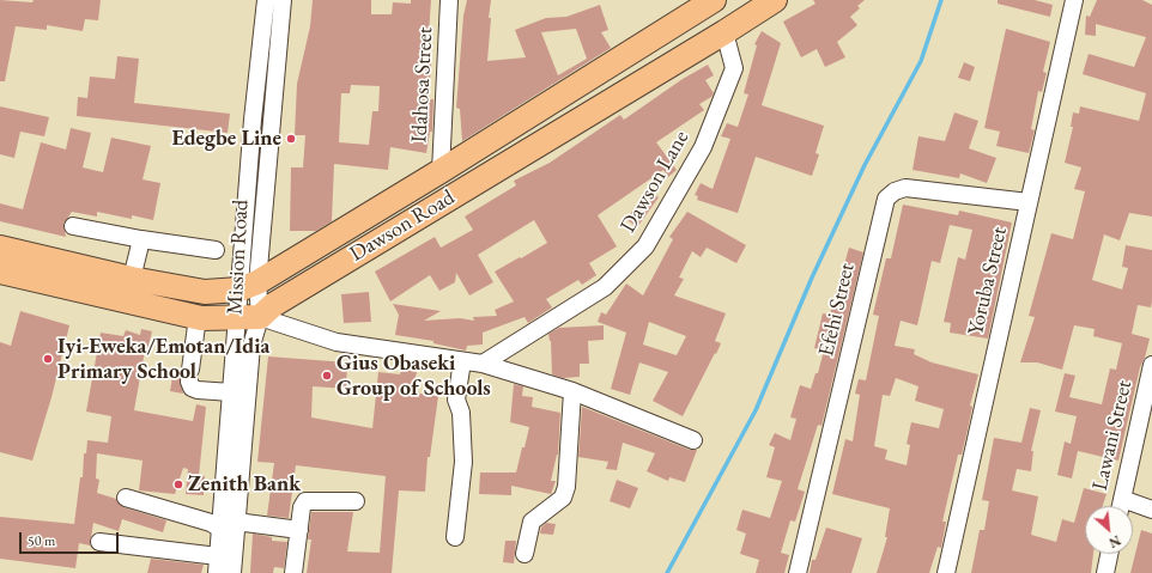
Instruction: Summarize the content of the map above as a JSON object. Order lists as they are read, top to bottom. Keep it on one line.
{"streets":{"highway":["Dawson Road"],"street":["Idahosa Street","Dawson Lane","Mission Road","Yoruba Street","Efehi Street","Lawani Street"]},"crossings":[["Idahosa Street","Dawson Road"],["Dawson Lane","Dawson Road"],["Dawson Road","Mission Road"],["Yoruba Street","Efehi Street"]],"places":["Edegbe Line","Iyi-Eweka/Emotan/Idia Primary School","Gius Obaseki Group of Schools","Zenith Bank"],"scale_bar":"50 m","north":"bottom right"}
